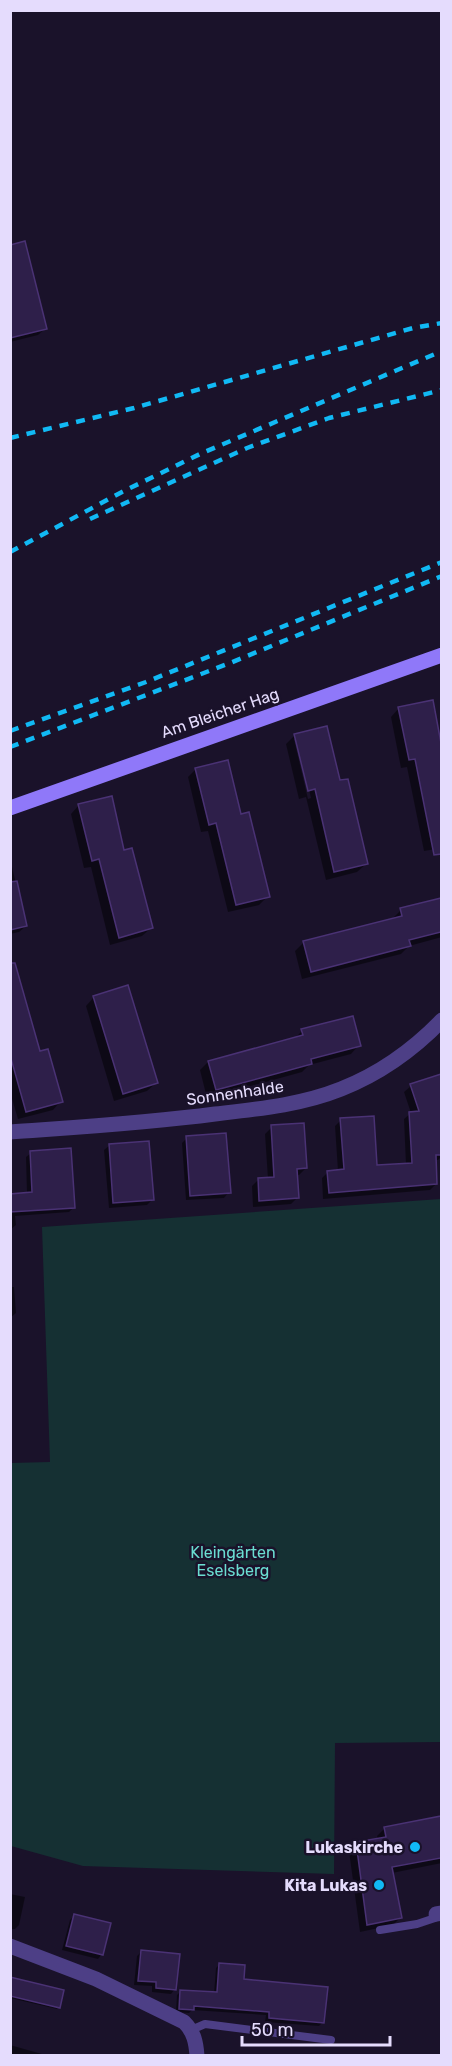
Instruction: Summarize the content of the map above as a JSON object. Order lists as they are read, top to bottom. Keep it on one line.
{"streets":{"street":["Am Bleicher Hag","Sonnenhalde"]},"parks":["Kleingärten Eselsberg"],"places":["Lukaskirche","Kita Lukas"],"scale_bar":"50 m"}
